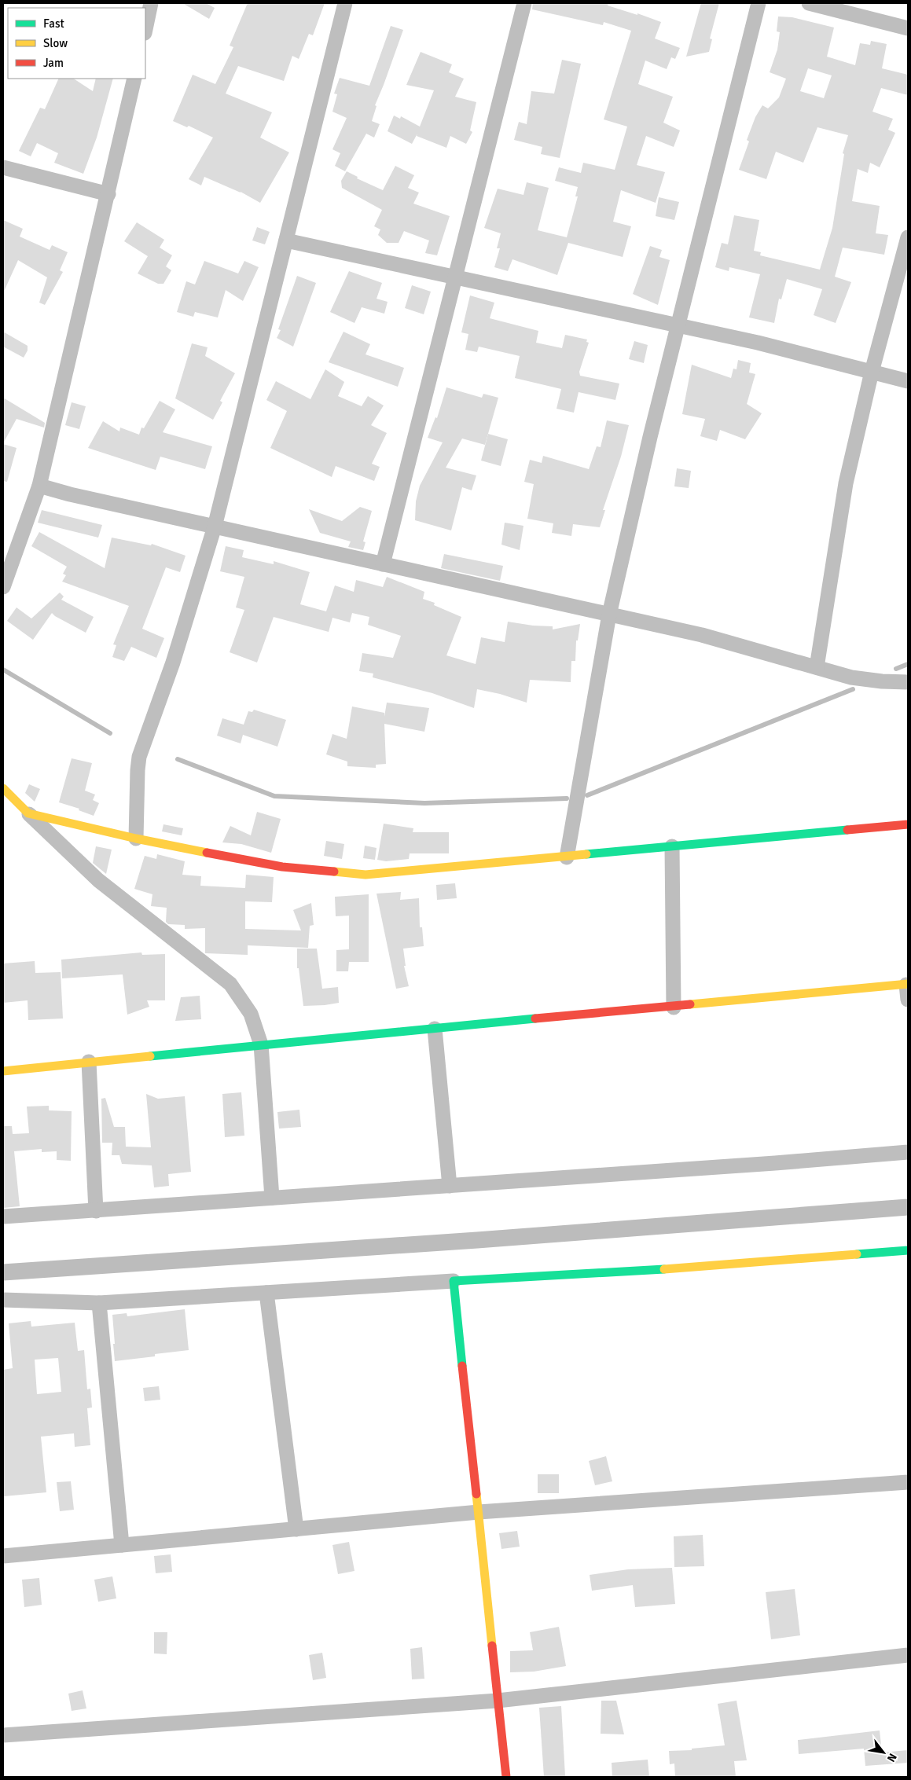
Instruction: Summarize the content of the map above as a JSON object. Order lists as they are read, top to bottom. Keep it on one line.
{"legend":["Fast","Slow","Jam"],"north":"bottom right"}
